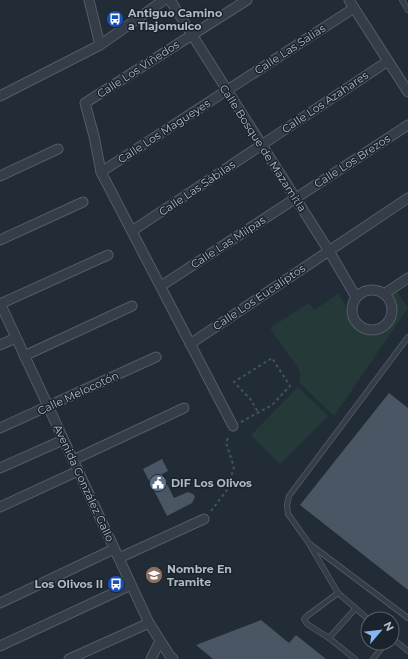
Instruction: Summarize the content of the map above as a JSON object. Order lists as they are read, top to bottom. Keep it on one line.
{"streets":{"street":["Calle Las Salias","Calle Los Viñedos","Calle Los Azahares","Calle Los Magueyes","Calle Bosque de Mazamitla","Calle Los Brezos","Calle Las Sábilas","Calle Las Milpas","Calle Los Eucaliptos","Calle Melocotón","Avenida González Gallo"]},"crossings":[["Calle Las Salias","Calle Los Magueyes"],["Calle Las Salias","Calle Bosque de Mazamitla"],["Calle Los Viñedos","Calle Los Magueyes"],["Calle Los Viñedos","Calle Bosque de Mazamitla"],["Calle Los Azahares","Calle Bosque de Mazamitla"],["Calle Los Azahares","Calle Las Sábilas"],["Calle Los Magueyes","Calle Bosque de Mazamitla"],["Calle Bosque de Mazamitla","Calle Los Brezos"],["Calle Bosque de Mazamitla","Calle Las Sábilas"],["Calle Bosque de Mazamitla","Calle Las Milpas"],["Calle Bosque de Mazamitla","Calle Los Eucaliptos"],["Calle Los Brezos","Calle Las Milpas"],["Calle Melocotón","Avenida González Gallo"]],"places":{"bus stop":["Antiguo Camino a Tlajomulco","Los Olivos II"],"public building":["DIF Los Olivos"],"school or university":["Nombre En Tramite"]},"north":"top right"}
